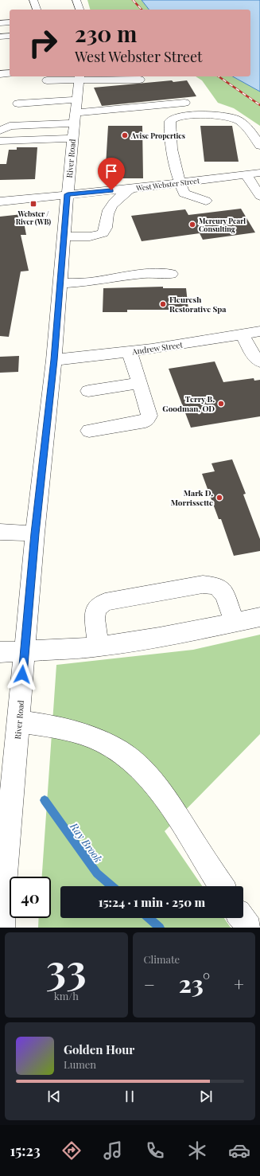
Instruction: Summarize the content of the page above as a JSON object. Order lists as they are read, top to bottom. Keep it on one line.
{"streets":{"street":["River Road","West Webster Street","Andrew Street"]},"crossings":[["River Road","West Webster Street"],["River Road","Andrew Street"]],"water":["Ray Brook"],"places":{"other":["Avise Properties","Mercury Pearl Consulting","Fleuresh Restorative Spa","Terry B. Goodman, OD","Mark D. Morrissette"],"transit":["Webster / River (WB)"]},"page":{"turn":["230 m","West Webster Street"],"limit":"40","trip":"15:24 · 1 min · 250 m","tile":[["33","km/h"],"Climate"],"heat":["−","23°","+"],"song":["Golden Hour","Lumen"],"tabs":"15:23"}}
